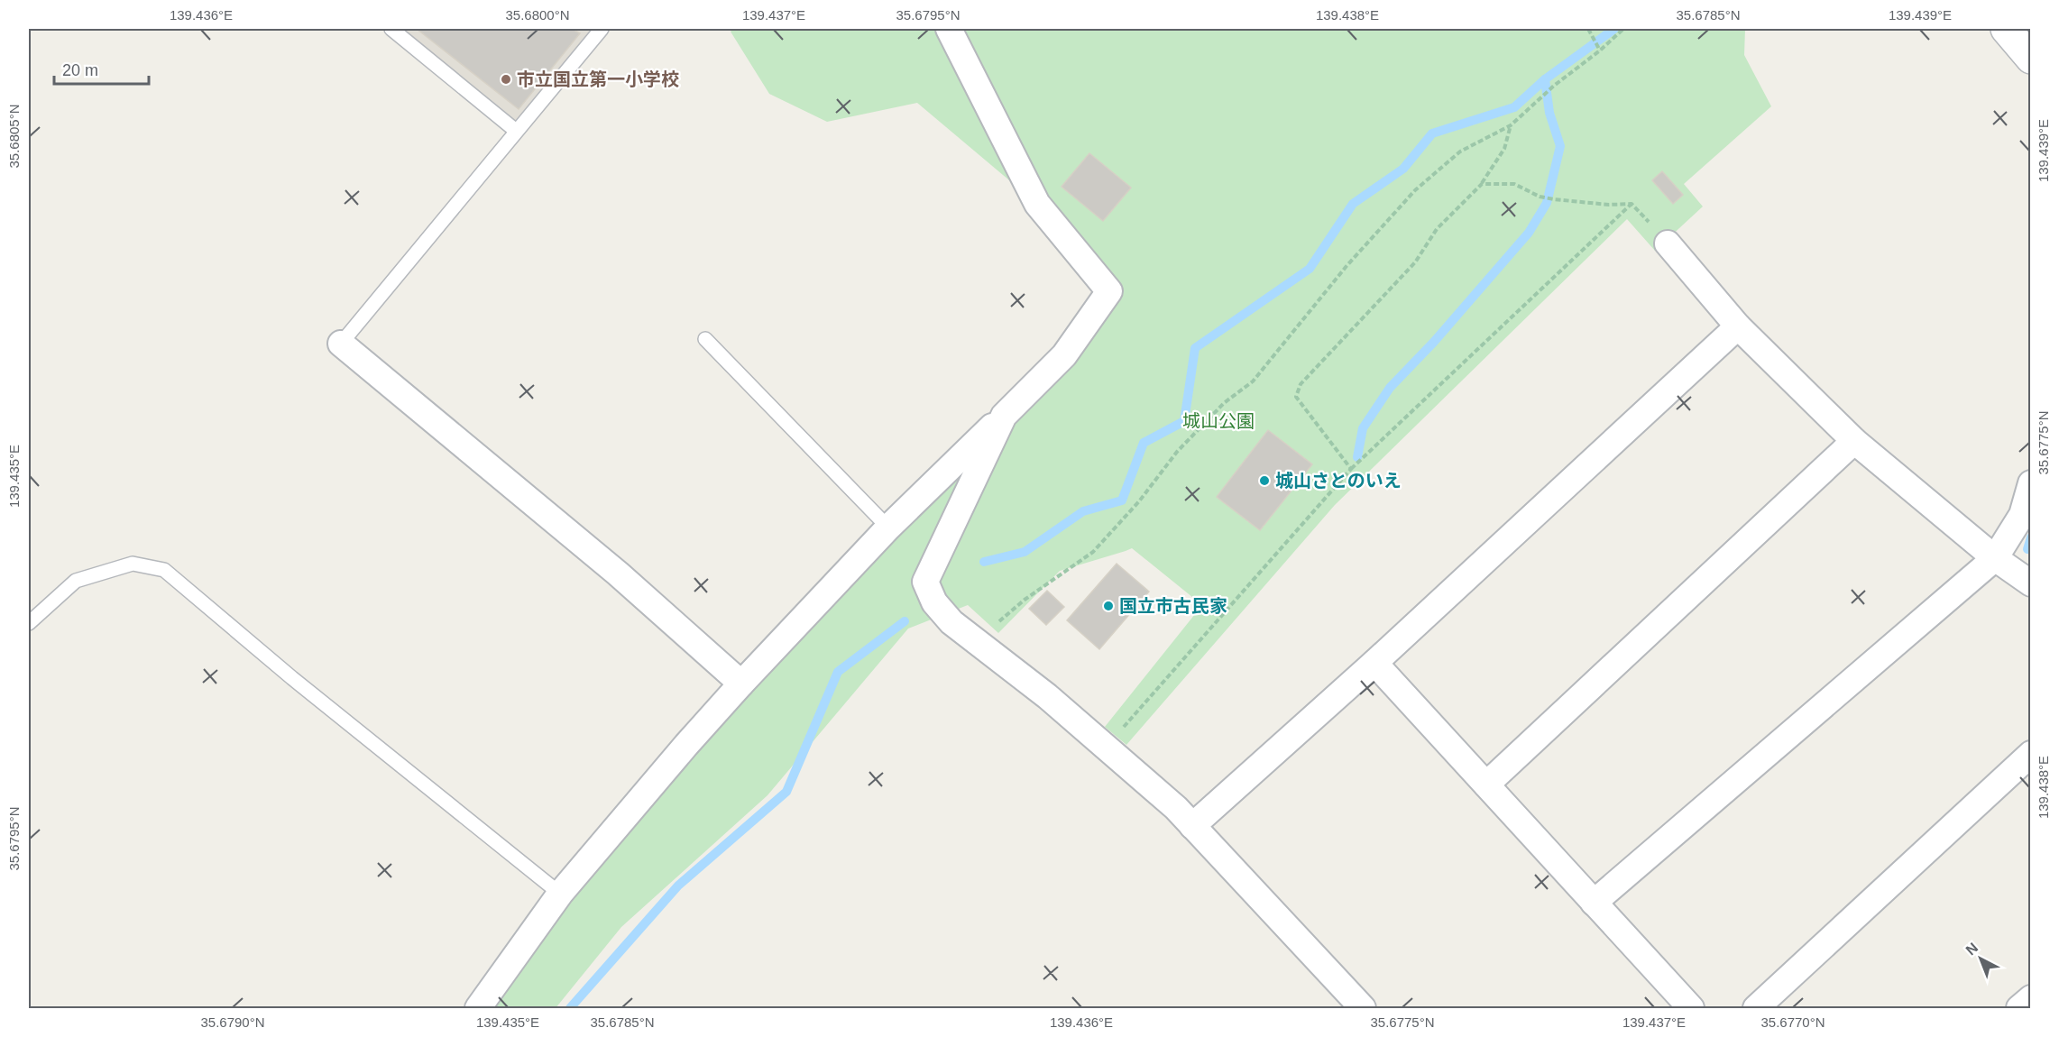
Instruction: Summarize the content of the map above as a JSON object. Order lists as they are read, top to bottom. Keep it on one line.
{"parks":["城山公園"],"places":["市立国立第一小学校","城山さとのいえ","国立市古民家"],"scale_bar":"20 m","north":"top left","coordinates":["139.436°E","35.6800°N","139.437°E","35.6795°N","139.438°E","35.6785°N","139.439°E","35.6805°N","35.6775°N","139.435°E","35.6790°N","35.6770°N"]}
